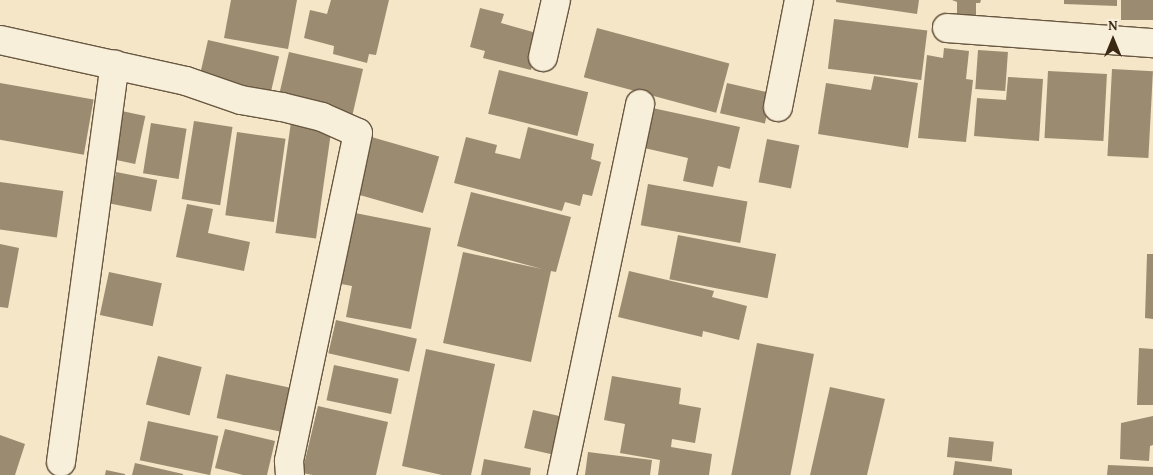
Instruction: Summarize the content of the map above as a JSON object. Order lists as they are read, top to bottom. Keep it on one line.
{"north":"top"}
